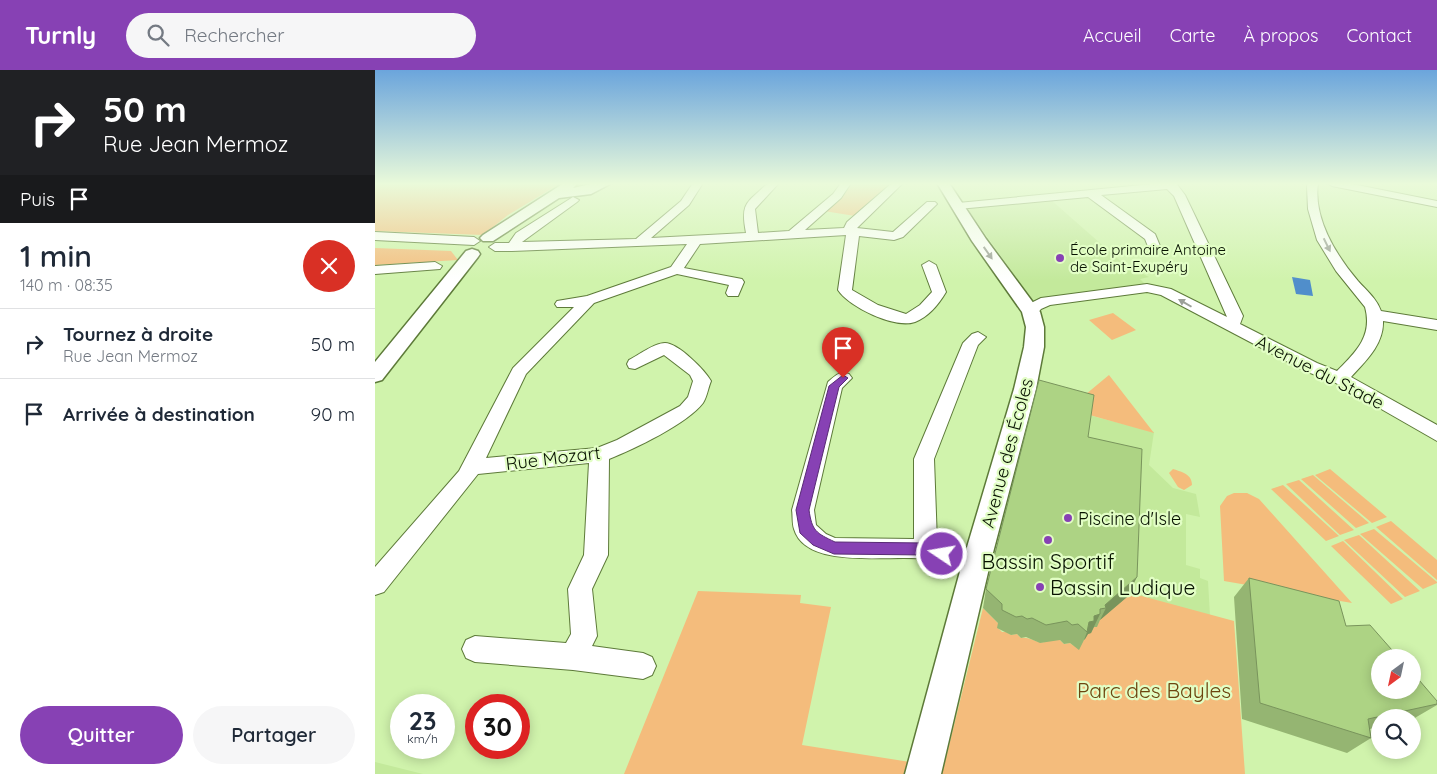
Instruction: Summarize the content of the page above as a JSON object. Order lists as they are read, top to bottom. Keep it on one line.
{"streets":{"street":["Avenue du Stade","Avenue des Écoles","Rue Mozart"]},"crossings":[["Avenue du Stade","Avenue des Écoles"]],"one_way":["Avenue du Stade"],"parks":["Parc des Bayles"],"places":["École primaire Antoine de Saint-Exupéry","Piscine d'Isle","Bassin Sportif","Bassin Ludique"],"north":"bottom left","page":{"header":"Turnly","search":"Rechercher","nav":["Accueil","Carte","À propos","Contact"],"turn":["50 m","Rue Jean Mermoz"],"then":"Puis","heading":["1 min","140 m · 08:35"],"list":[{"name":"Tournez à droite","note":"Rue Jean Mermoz","value":"50 m"},{"name":"Arrivée à destination","value":"90 m"}],"speed":"23 km/h","limit":"30","buttons":["Quitter","Partager"]}}
